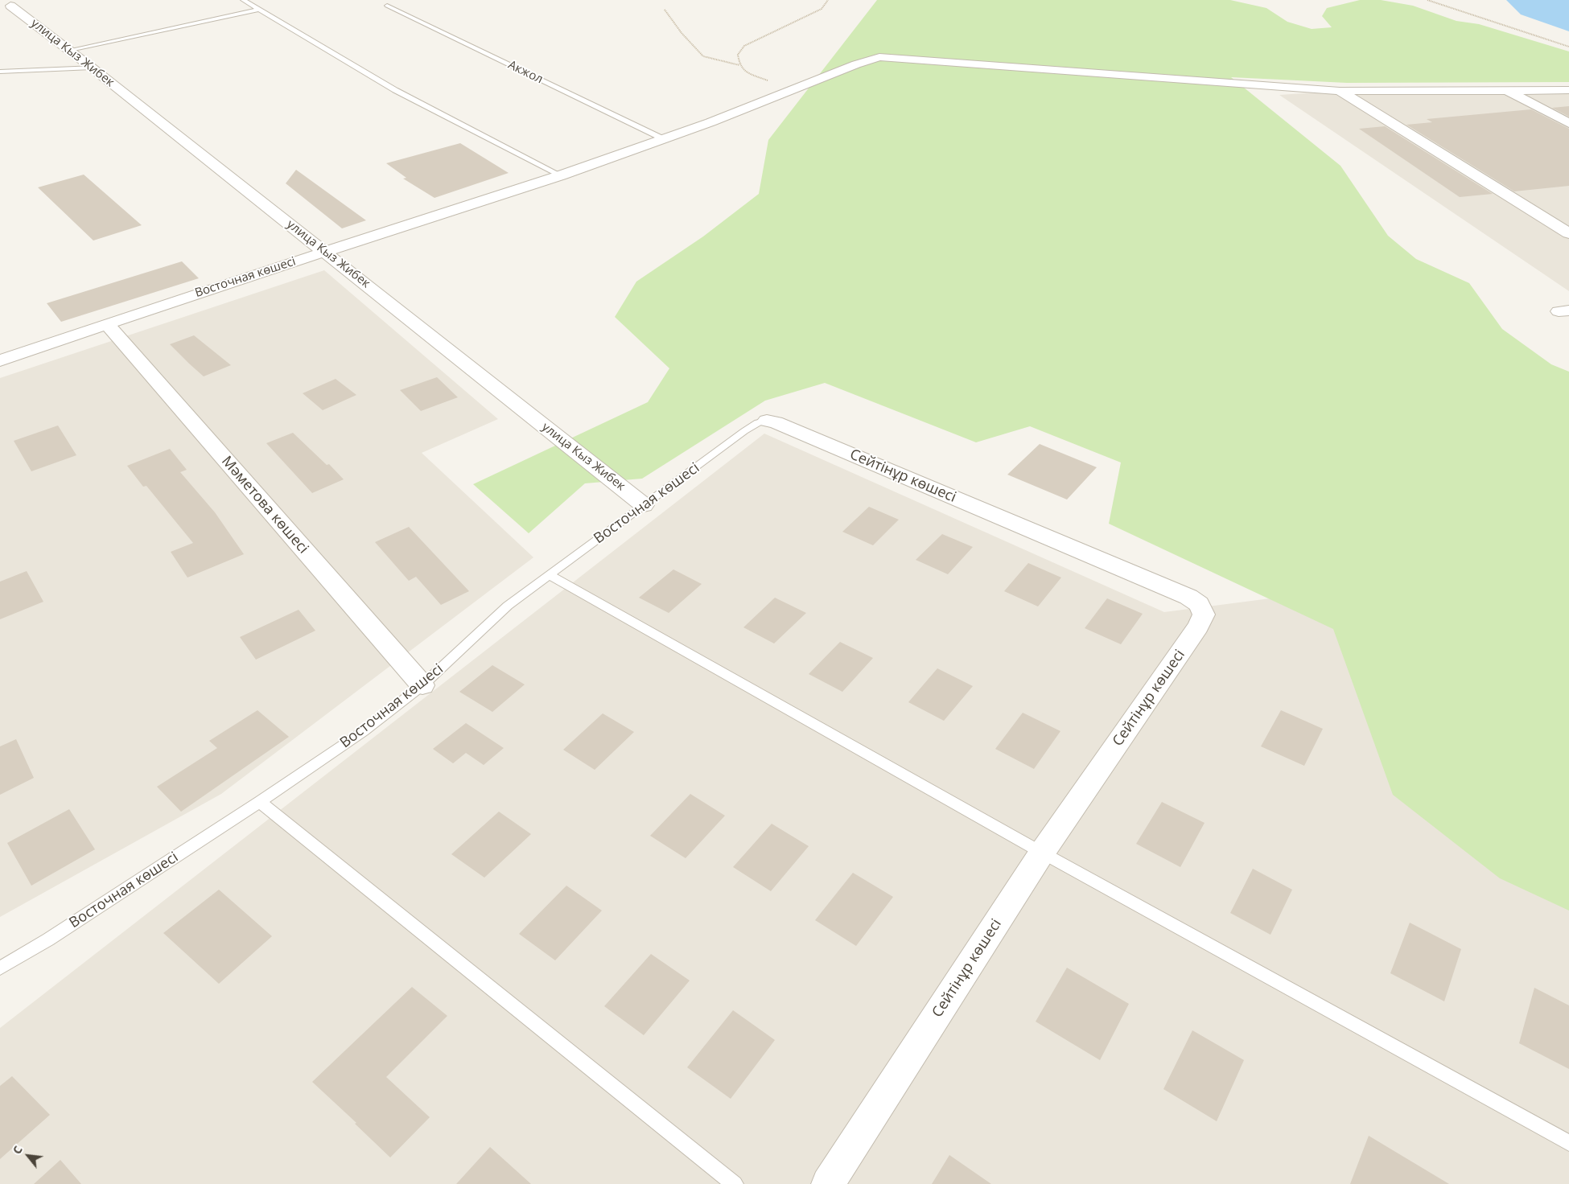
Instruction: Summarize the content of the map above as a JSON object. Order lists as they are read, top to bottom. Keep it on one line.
{"streets":{"street":["улица Кыз Жибек","Восточная көшесі","Сейтінұр көшесі","Мәметова көшесі"],"lane":["Акжол"]},"crossings":[["улица Кыз Жибек","Восточная көшесі"],["Акжол","Восточная көшесі"],["Восточная көшесі","Сейтінұр көшесі"],["Восточная көшесі","Мәметова көшесі"]],"north":"top left"}
